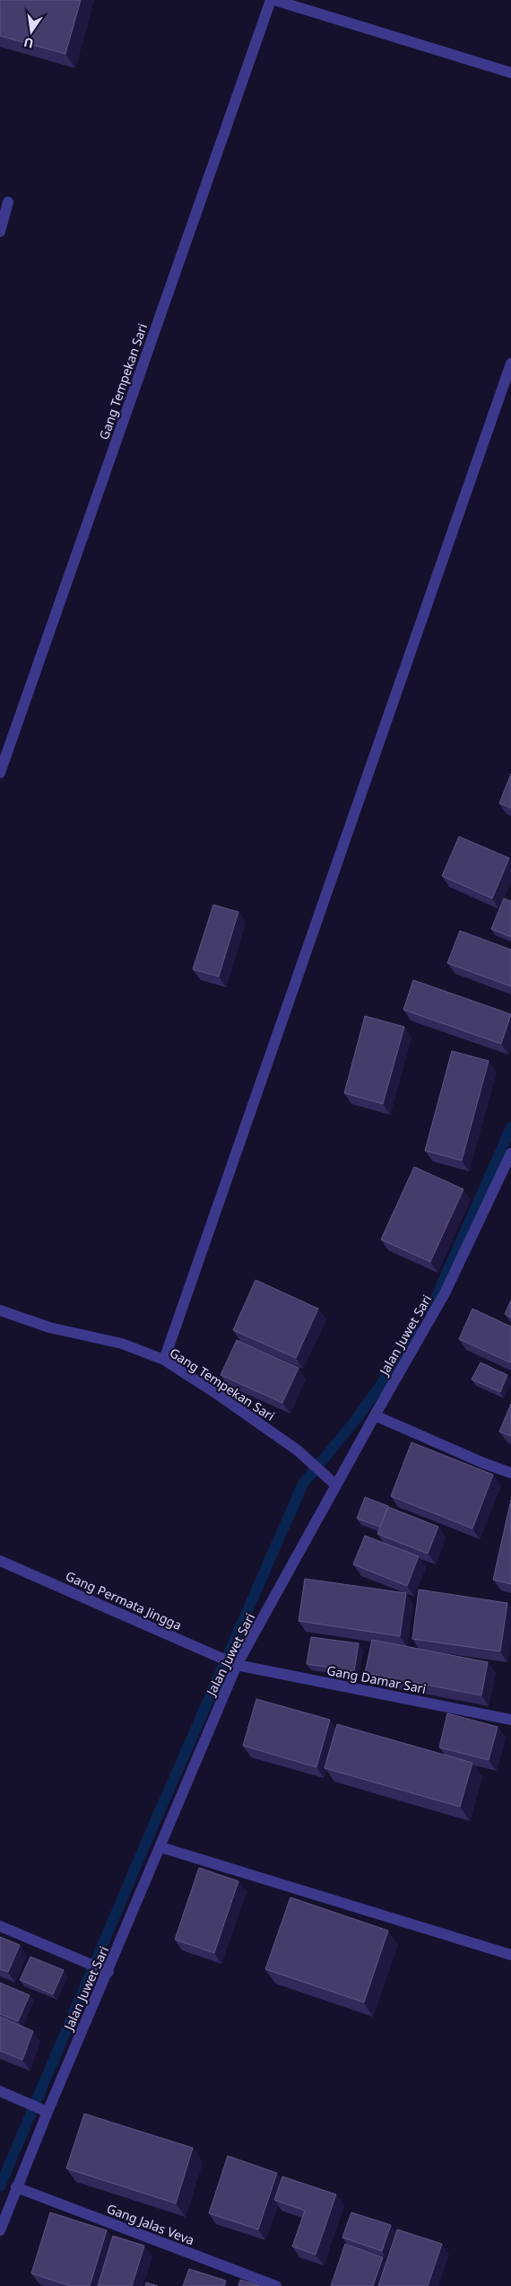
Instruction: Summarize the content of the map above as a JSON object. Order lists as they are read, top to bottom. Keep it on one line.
{"streets":{"street":["Gang Tempekan Sari","Jalan Juwet Sari","Gang Permata Jingga","Gang Damar Sari","Gang Jalas Veva"]},"crossings":[["Gang Tempekan Sari","Jalan Juwet Sari"],["Jalan Juwet Sari","Gang Permata Jingga"],["Jalan Juwet Sari","Gang Damar Sari"],["Jalan Juwet Sari","Gang Jalas Veva"],["Gang Permata Jingga","Gang Damar Sari"]],"north":"bottom"}
